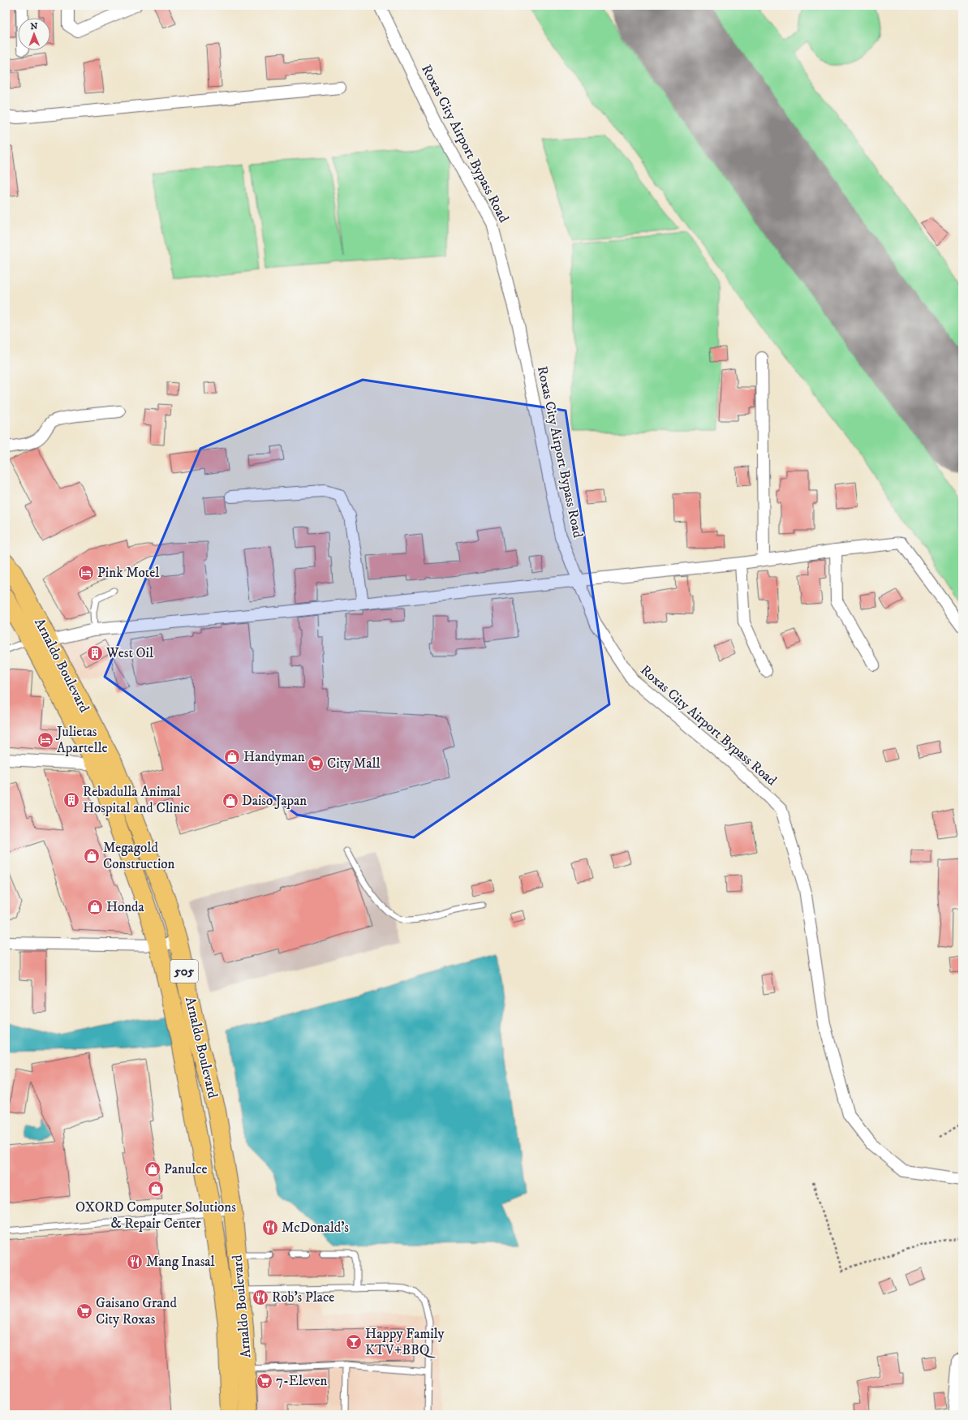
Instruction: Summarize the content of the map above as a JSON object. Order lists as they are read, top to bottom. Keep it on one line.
{"streets":{"highway":["Arnaldo Boulevard","505"],"street":["Roxas City Airport Bypass Road"]},"places":{"hotel":["Pink Motel","Julietas Apartelle"],"building":["West Oil","Rebadulla Animal Hospital and Clinic"],"shop":["Handyman","Daiso Japan","Megagold Construction","Honda","Panulce","OXORD Computer Solutions & Repair Center"],"supermarket":["City Mall","Gaisano Grand City Roxas","7-Eleven"],"restaurant":["McDonald's","Mang Inasal","Rob's Place"],"bar":["Happy Family KTV+BBQ"]},"north":"top"}
